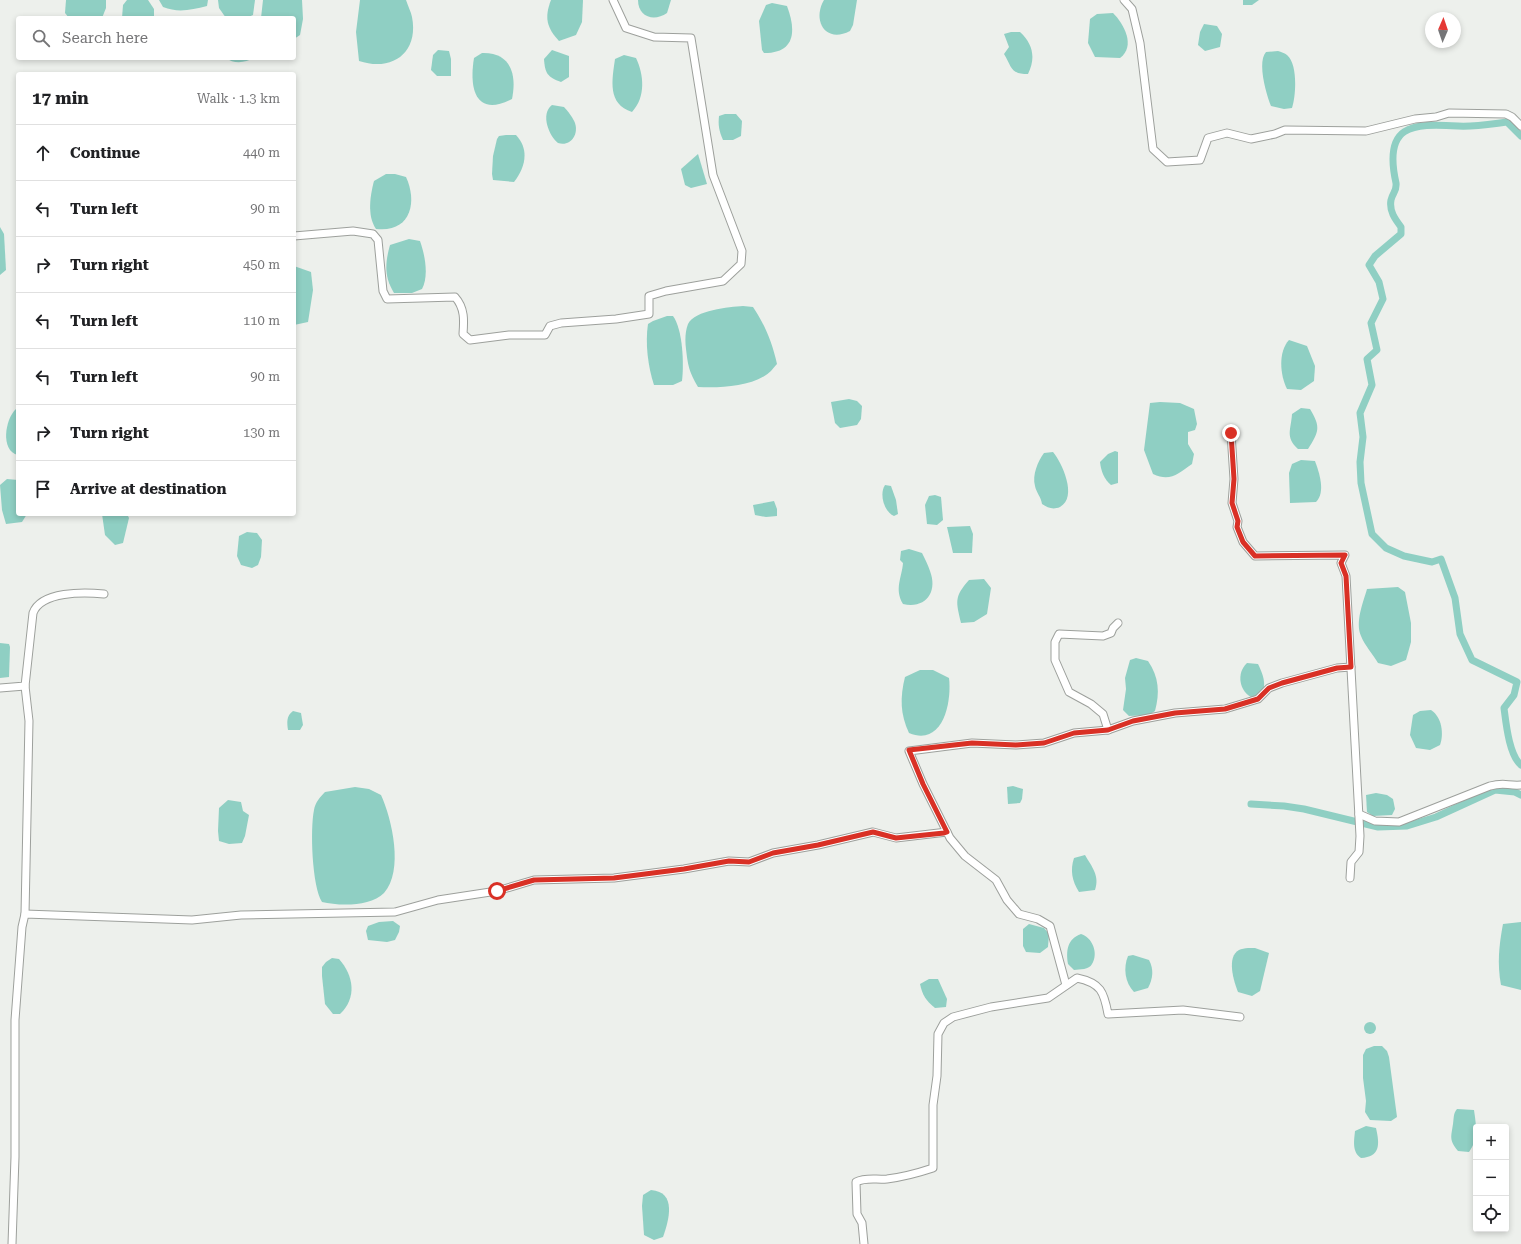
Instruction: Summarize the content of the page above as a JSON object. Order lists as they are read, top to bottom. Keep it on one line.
{"north":"top","page":{"search":"Search here","heading":["17 min","Walk · 1.3 km"],"list":[["Continue","440 m"],["Turn left","90 m"],["Turn right","450 m"],["Turn left","110 m"],["Turn left","90 m"],["Turn right","130 m"],"Arrive at destination"],"map_buttons":["+","−"]}}
